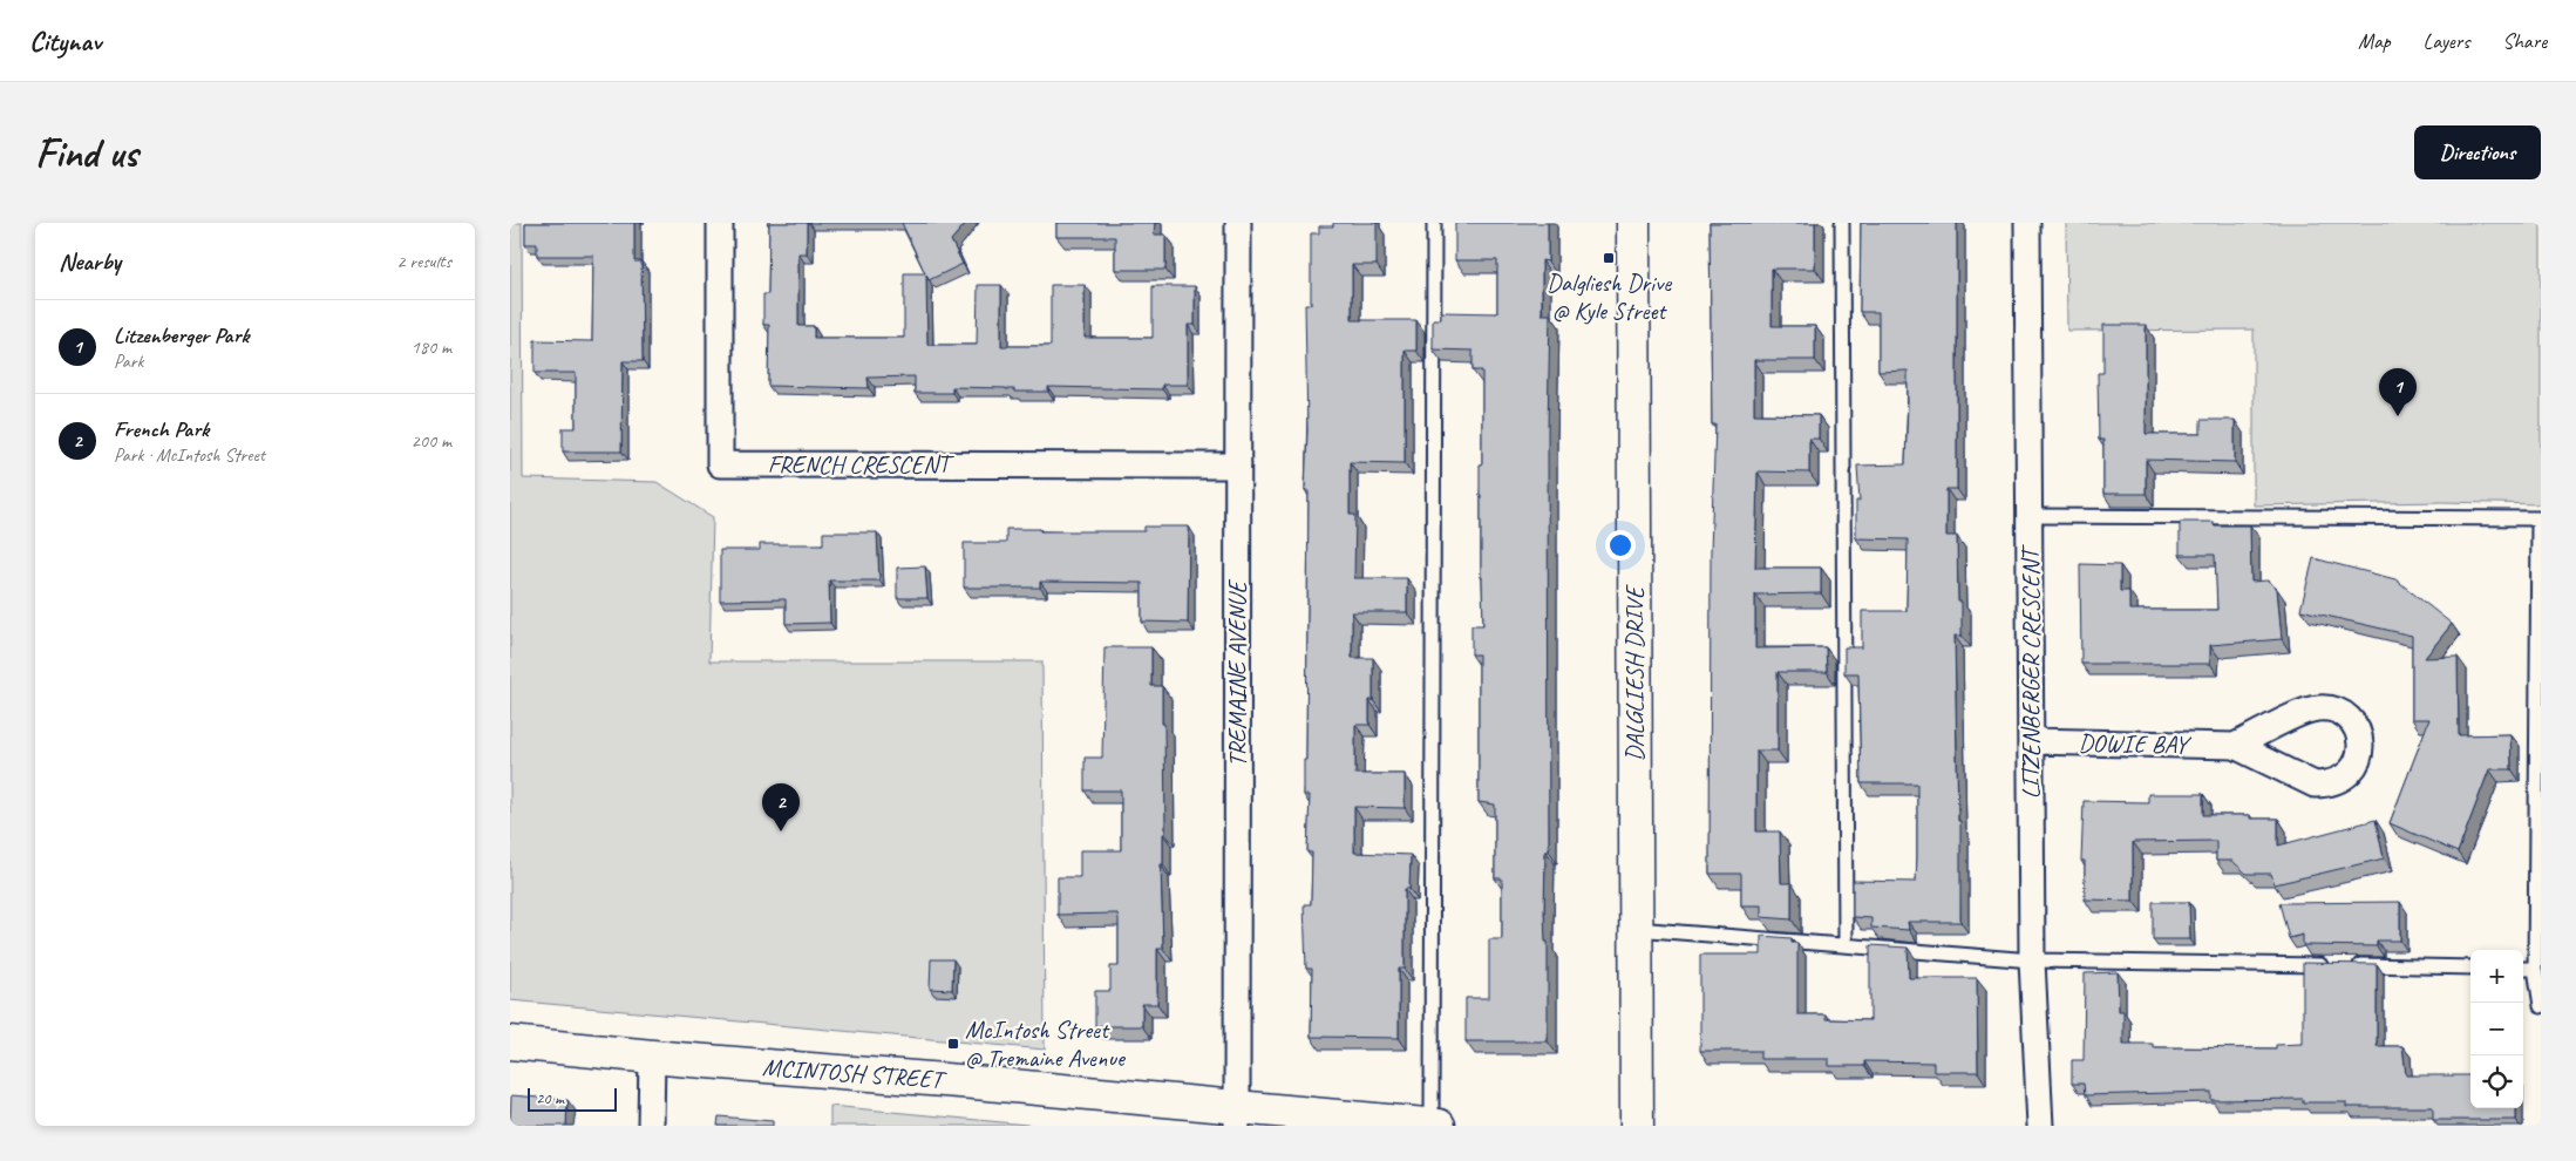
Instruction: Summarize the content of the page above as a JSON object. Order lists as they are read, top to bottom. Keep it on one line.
{"streets":{"street":["FRENCH CRESCENT","TREMAINE AVENUE","DALGLIESH DRIVE","LITZENBERGER CRESCENT","DOWIE BAY","MCINTOSH STREET"]},"crossings":[["FRENCH CRESCENT","TREMAINE AVENUE"],["TREMAINE AVENUE","MCINTOSH STREET"],["LITZENBERGER CRESCENT","DOWIE BAY"]],"places":{"transit":["Dalgliesh Drive @ Kyle Street","McIntosh Street @ Tremaine Avenue"]},"scale_bar":"20 m","page":{"header":"Citynav","nav":["Map","Layers","Share"],"buttons":"Directions","title":"Find us","heading":["Nearby","2 results"],"list":[{"mark":"1","name":"Litzenberger Park","note":"Park","value":"180 m"},{"mark":"2","name":"French Park","note":"Park · McIntosh Street","value":"200 m"}],"pins":["1","2"],"map_buttons":["+","−"],"scale":"20 m"}}
